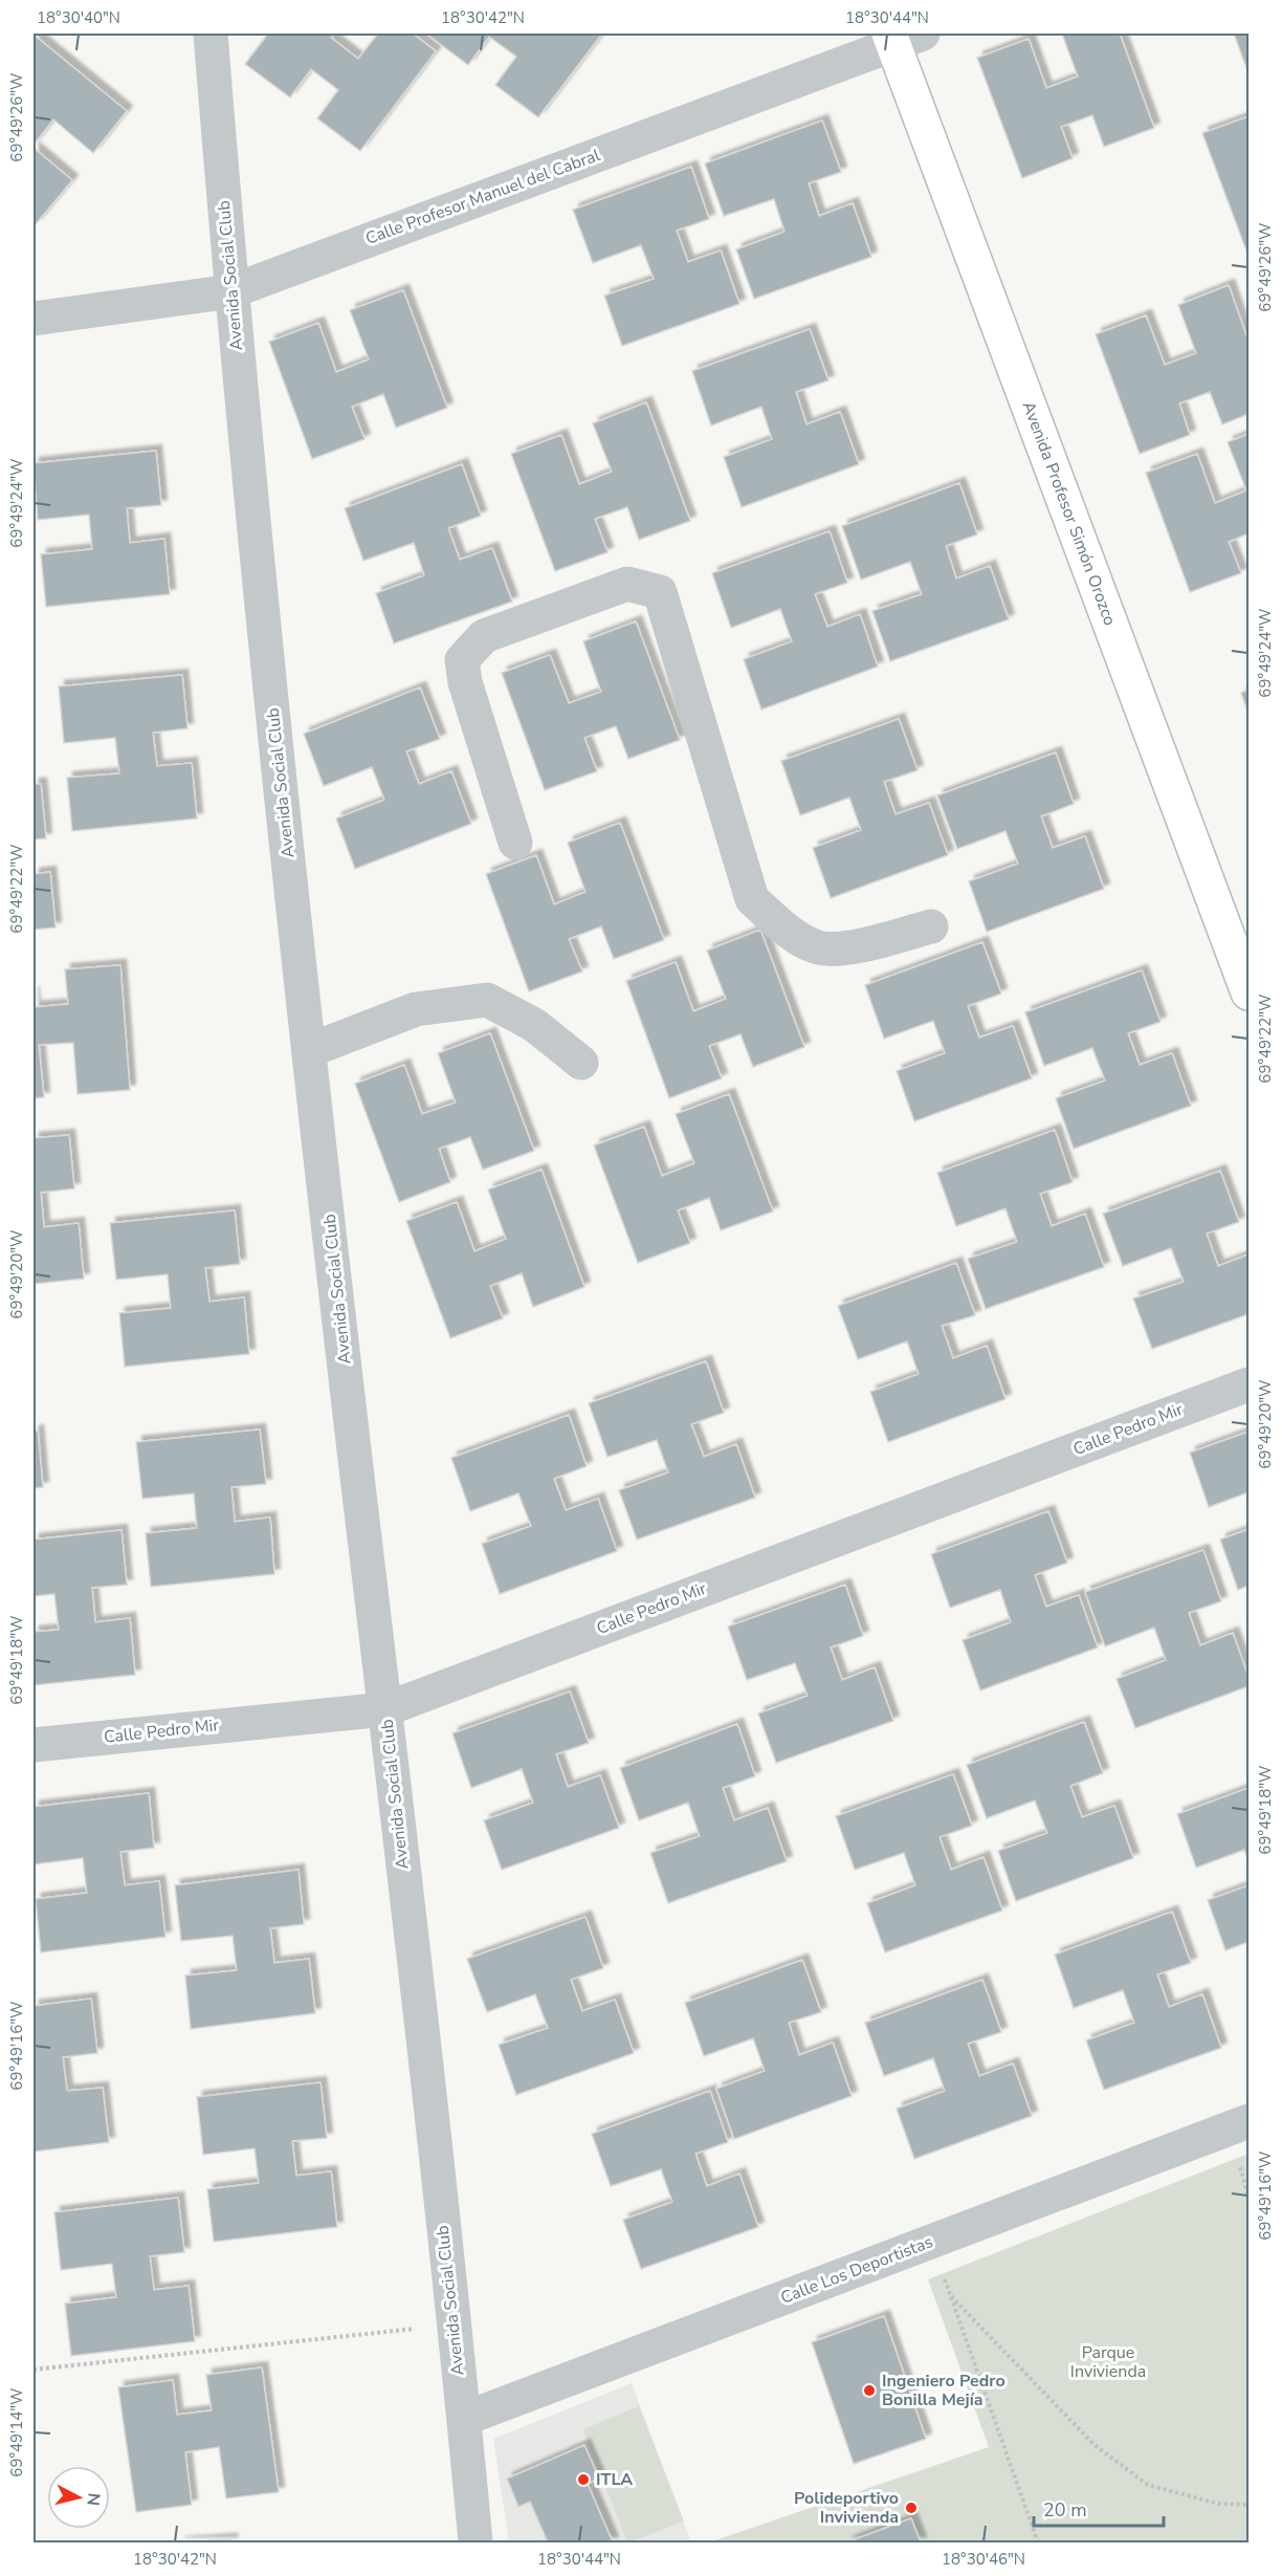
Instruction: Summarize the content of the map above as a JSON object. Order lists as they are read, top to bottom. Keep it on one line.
{"streets":{"main road":["Avenida Profesor Simón Orozco"],"street":["Calle Profesor Manuel del Cabral","Avenida Social Club","Calle Pedro Mir","Calle Los Deportistas"]},"crossings":[["Calle Profesor Manuel del Cabral","Avenida Social Club"],["Calle Profesor Manuel del Cabral","Avenida Profesor Simón Orozco"],["Avenida Social Club","Calle Pedro Mir"],["Avenida Social Club","Calle Los Deportistas"]],"parks":["Parque Invivienda"],"places":["Ingeniero Pedro Bonilla Mejía","ITLA","Polideportivo Invivienda"],"scale_bar":"20 m","north":"right","coordinates":["18°30'40\"N","18°30'42\"N","18°30'44\"N","69°49'26\"W","69°49'24\"W","69°49'22\"W","69°49'20\"W","69°49'18\"W","69°49'16\"W","69°49'14\"W","18°30'46\"N"]}
